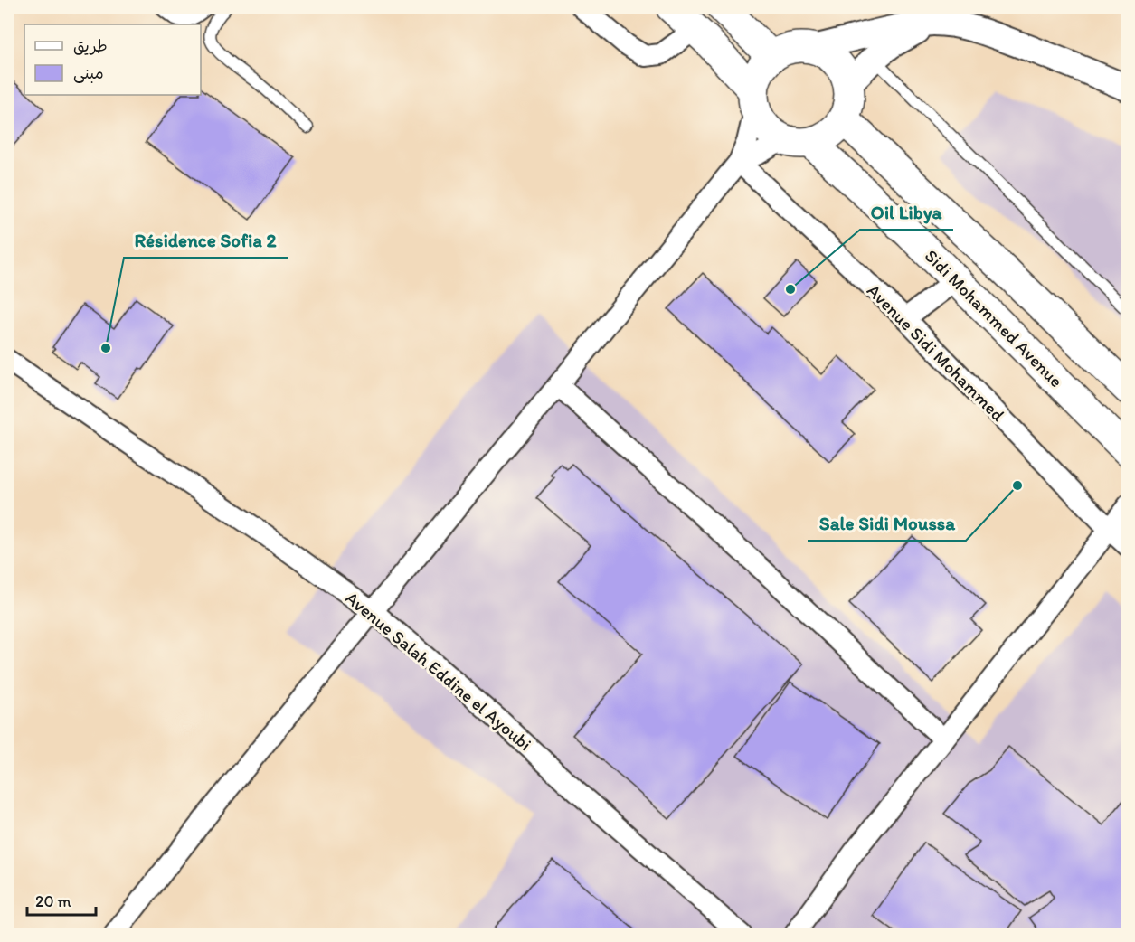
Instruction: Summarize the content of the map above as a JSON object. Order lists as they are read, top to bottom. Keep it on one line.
{"streets":{"main road":["Sidi Mohammed Avenue"],"street":["Avenue Sidi Mohammed","Avenue Salah Eddine el Ayoubi"]},"places":["Oil Libya","Résidence Sofia 2","Sale Sidi Moussa"],"legend":["طريق","مبنى"],"scale_bar":"20 m"}
